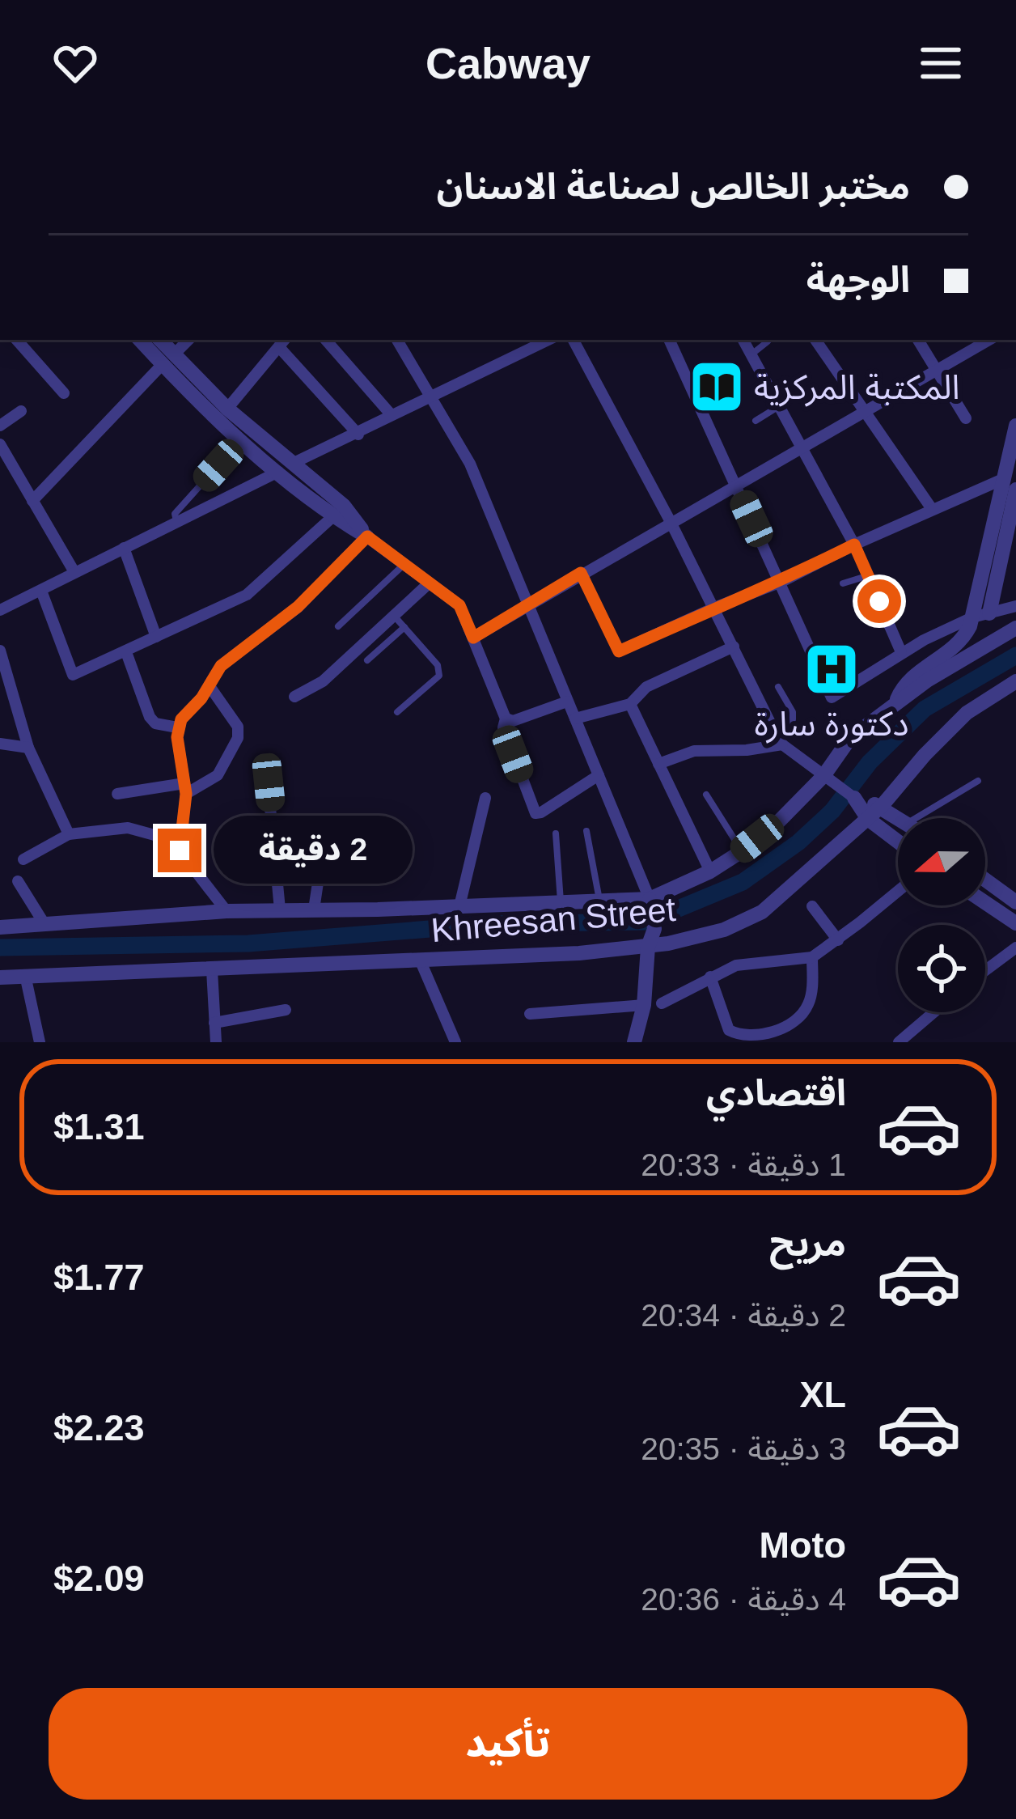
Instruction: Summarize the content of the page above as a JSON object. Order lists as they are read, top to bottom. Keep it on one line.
{"streets":{"street":["Khreesan Street"]},"places":{"library":["المكتبة المركزية"],"hospital":["دكتورة سارة"]},"north":"left","page":{"header":"Cabway","banner":["مختبر الخالص لصناعة الاسنان","الوجهة"],"bubble":"2 دقيقة","list":[{"name":"اقتصادي","note":"1 دقيقة · 20:33","value":"$1.31"},{"name":"مريح","note":"2 دقيقة · 20:34","value":"$1.77"},{"name":"XL","note":"3 دقيقة · 20:35","value":"$2.23"},{"name":"Moto","note":"4 دقيقة · 20:36","value":"$2.09"}],"buttons":"تأكيد"}}
